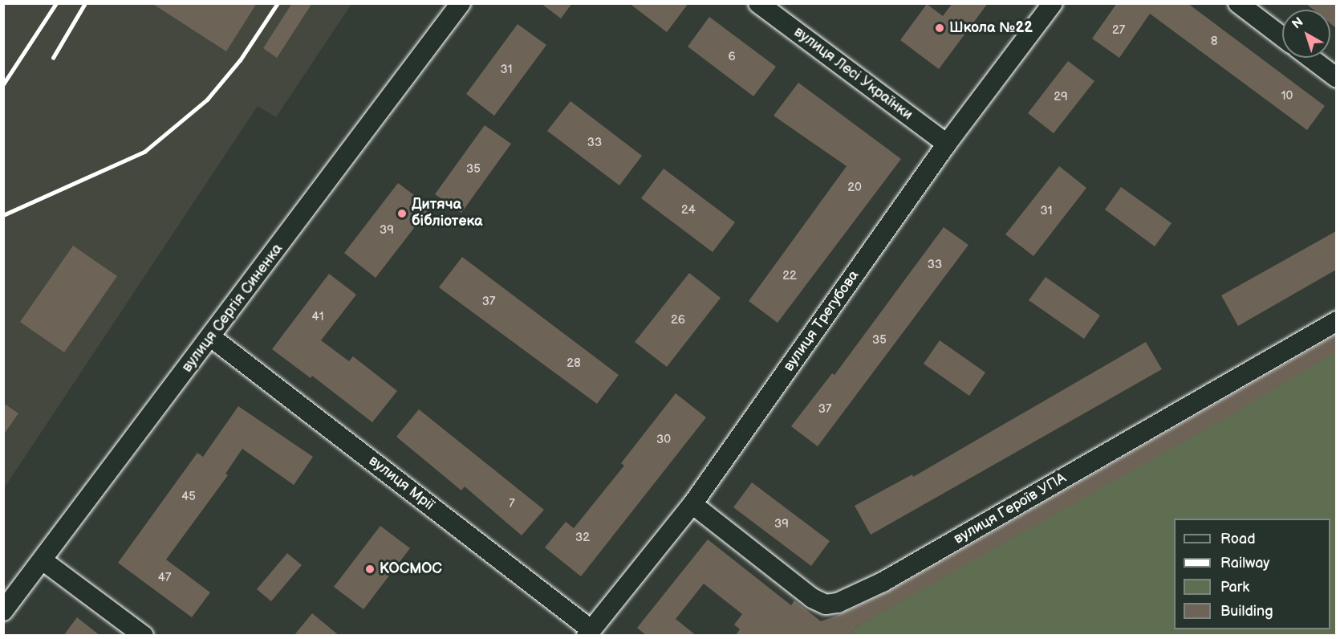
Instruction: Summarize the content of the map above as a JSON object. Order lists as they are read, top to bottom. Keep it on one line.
{"streets":{"street":["вулиця Лесі Українки","вулиця Сергія Синенка","вулиця Трегубова","вулиця Мрії","вулиця Героїв УПА"]},"crossings":[["вулиця Лесі Українки","вулиця Трегубова"],["вулиця Сергія Синенка","вулиця Мрії"],["вулиця Трегубова","вулиця Мрії"],["вулиця Трегубова","вулиця Героїв УПА"]],"places":["Школа №22","Дитяча бібліотека","КОСМОС"],"house_numbers":["27","8","6","31","10","29","33","35","20","24","31","39","33","22","37","41","26","35","28","37","30","45","7","39","32","47"],"legend":["Road","Railway","Park","Building"],"north":"top left"}
